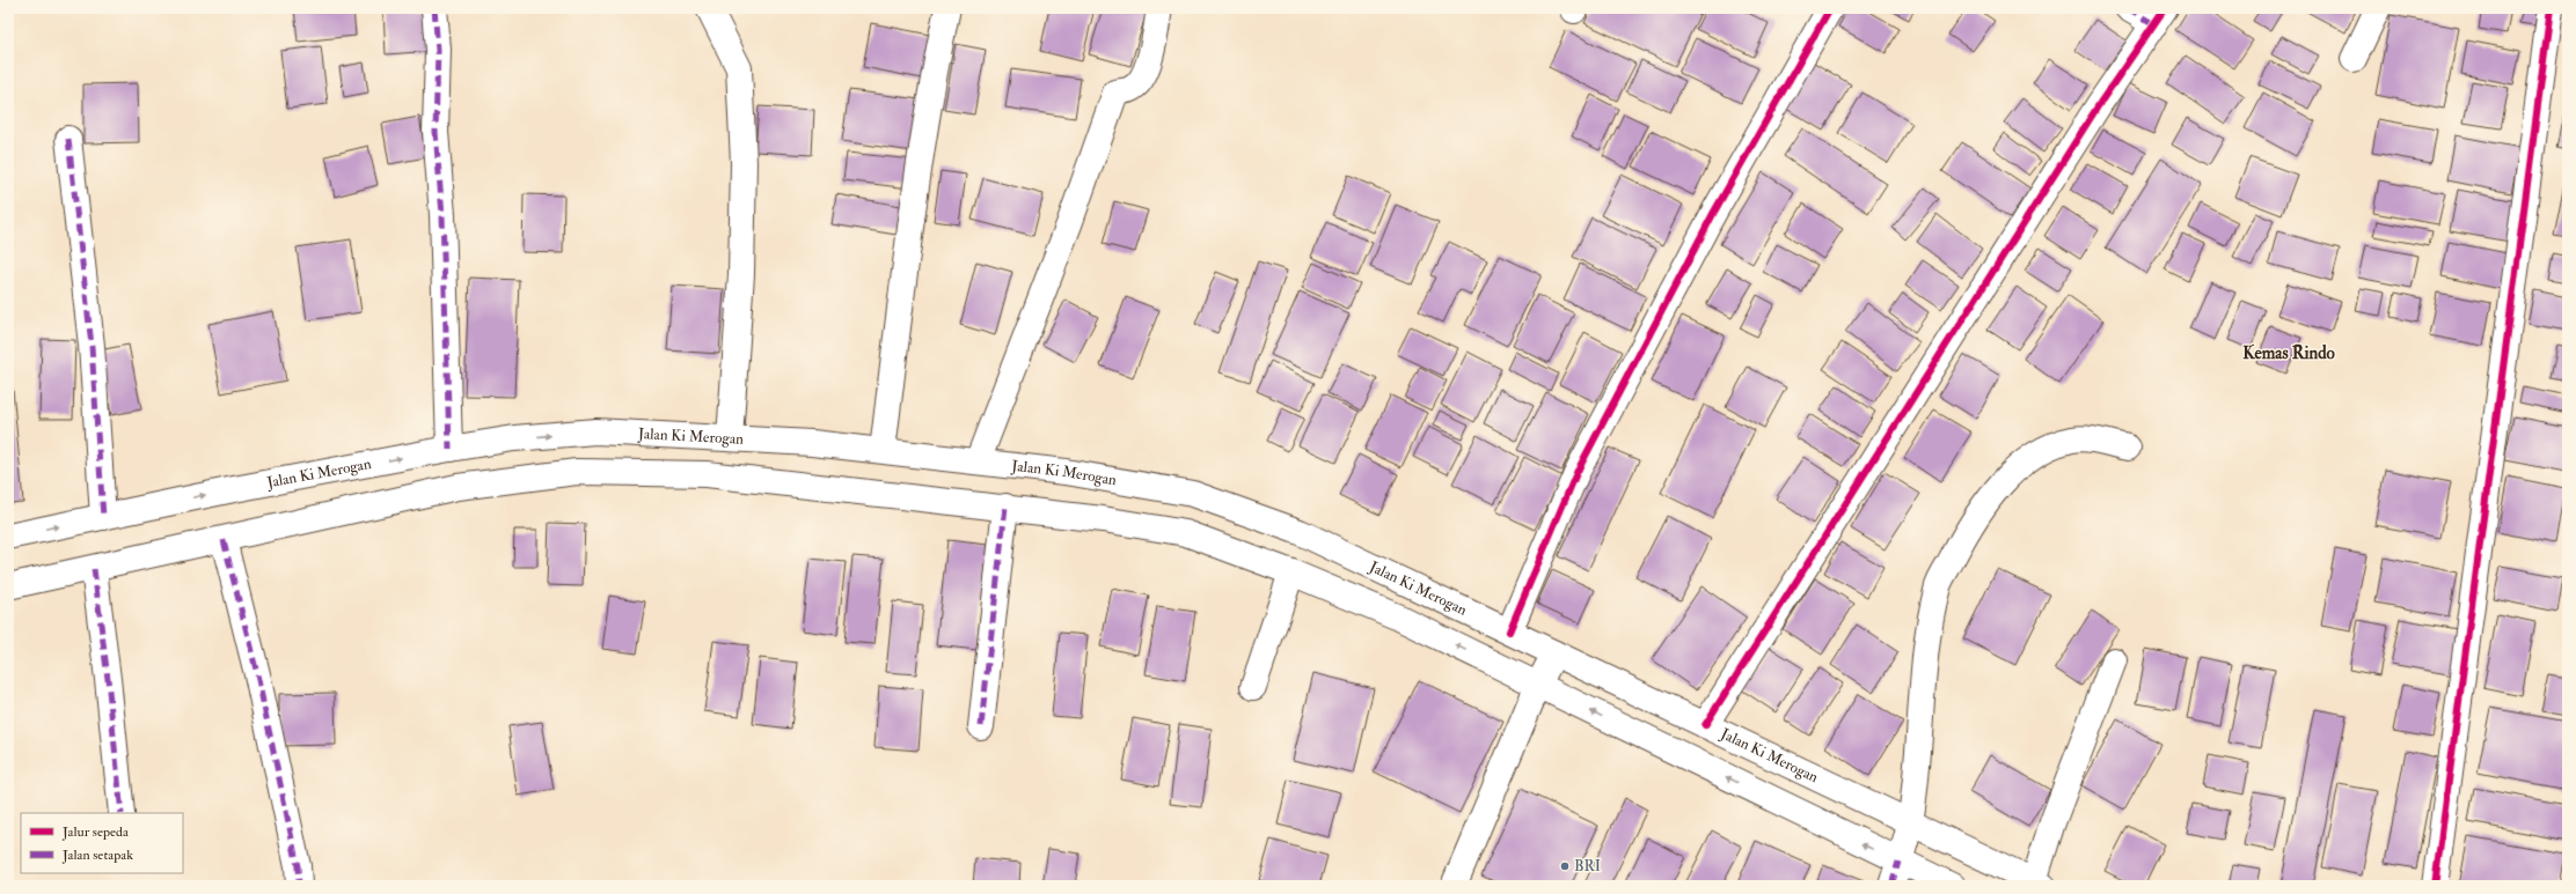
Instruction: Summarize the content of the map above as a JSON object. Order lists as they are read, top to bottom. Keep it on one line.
{"streets":{"main road":["Jalan Ki Merogan"]},"districts":["Kemas Rindo"],"places":["BRI"],"legend":["Jalur sepeda","Jalan setapak"]}
